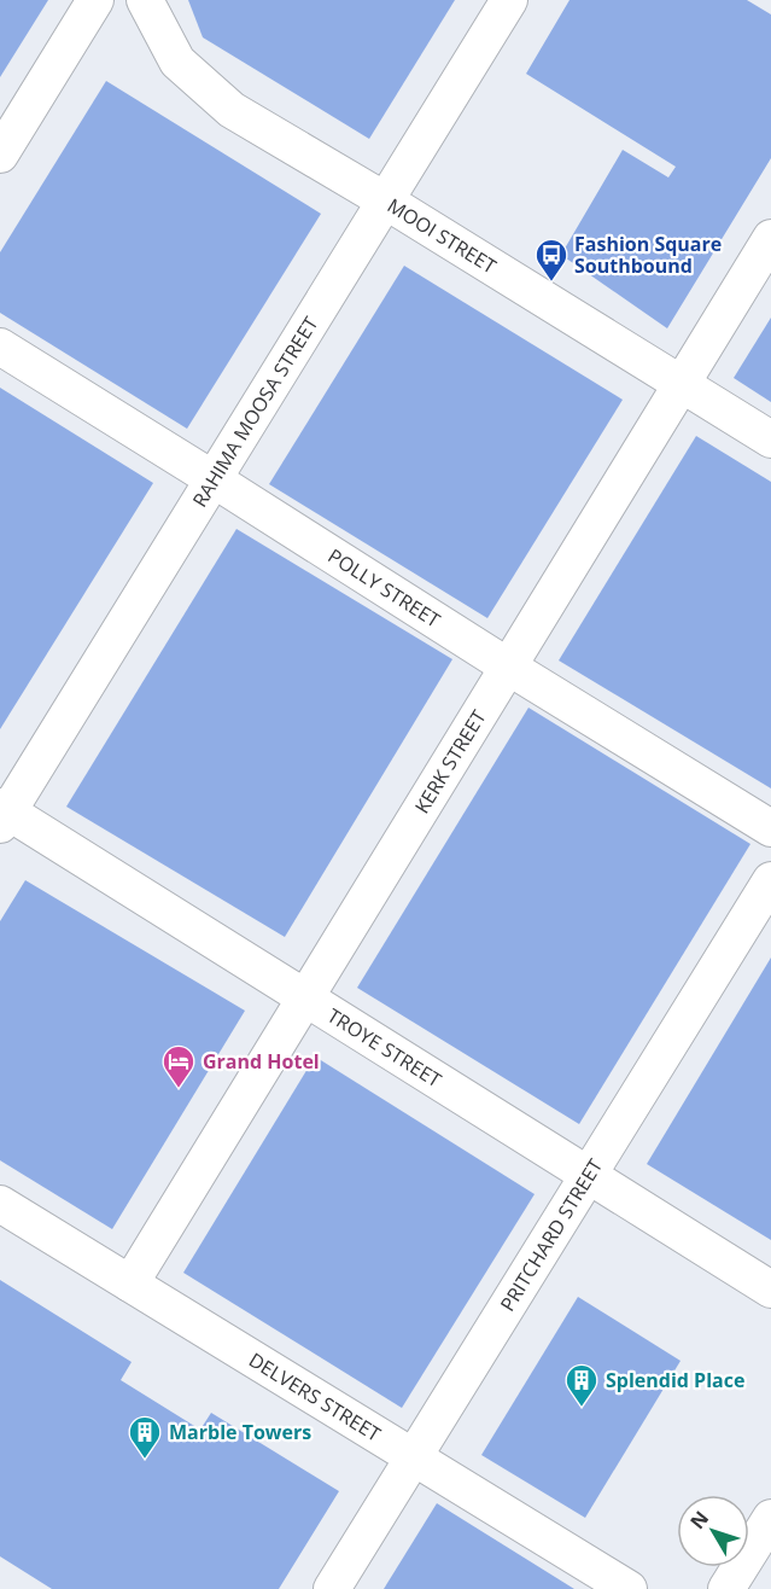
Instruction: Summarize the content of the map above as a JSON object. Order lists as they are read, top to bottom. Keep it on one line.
{"streets":{"street":["MOOI STREET","RAHIMA MOOSA STREET","POLLY STREET","KERK STREET","TROYE STREET","PRITCHARD STREET","DELVERS STREET"]},"crossings":[["MOOI STREET","RAHIMA MOOSA STREET"],["MOOI STREET","KERK STREET"],["RAHIMA MOOSA STREET","POLLY STREET"],["RAHIMA MOOSA STREET","TROYE STREET"],["POLLY STREET","KERK STREET"],["KERK STREET","TROYE STREET"],["KERK STREET","DELVERS STREET"],["TROYE STREET","PRITCHARD STREET"],["PRITCHARD STREET","DELVERS STREET"]],"places":{"bus stop":["Fashion Square Southbound"],"hotel":["Grand Hotel"],"building":["Splendid Place","Marble Towers"]},"north":"top left"}
